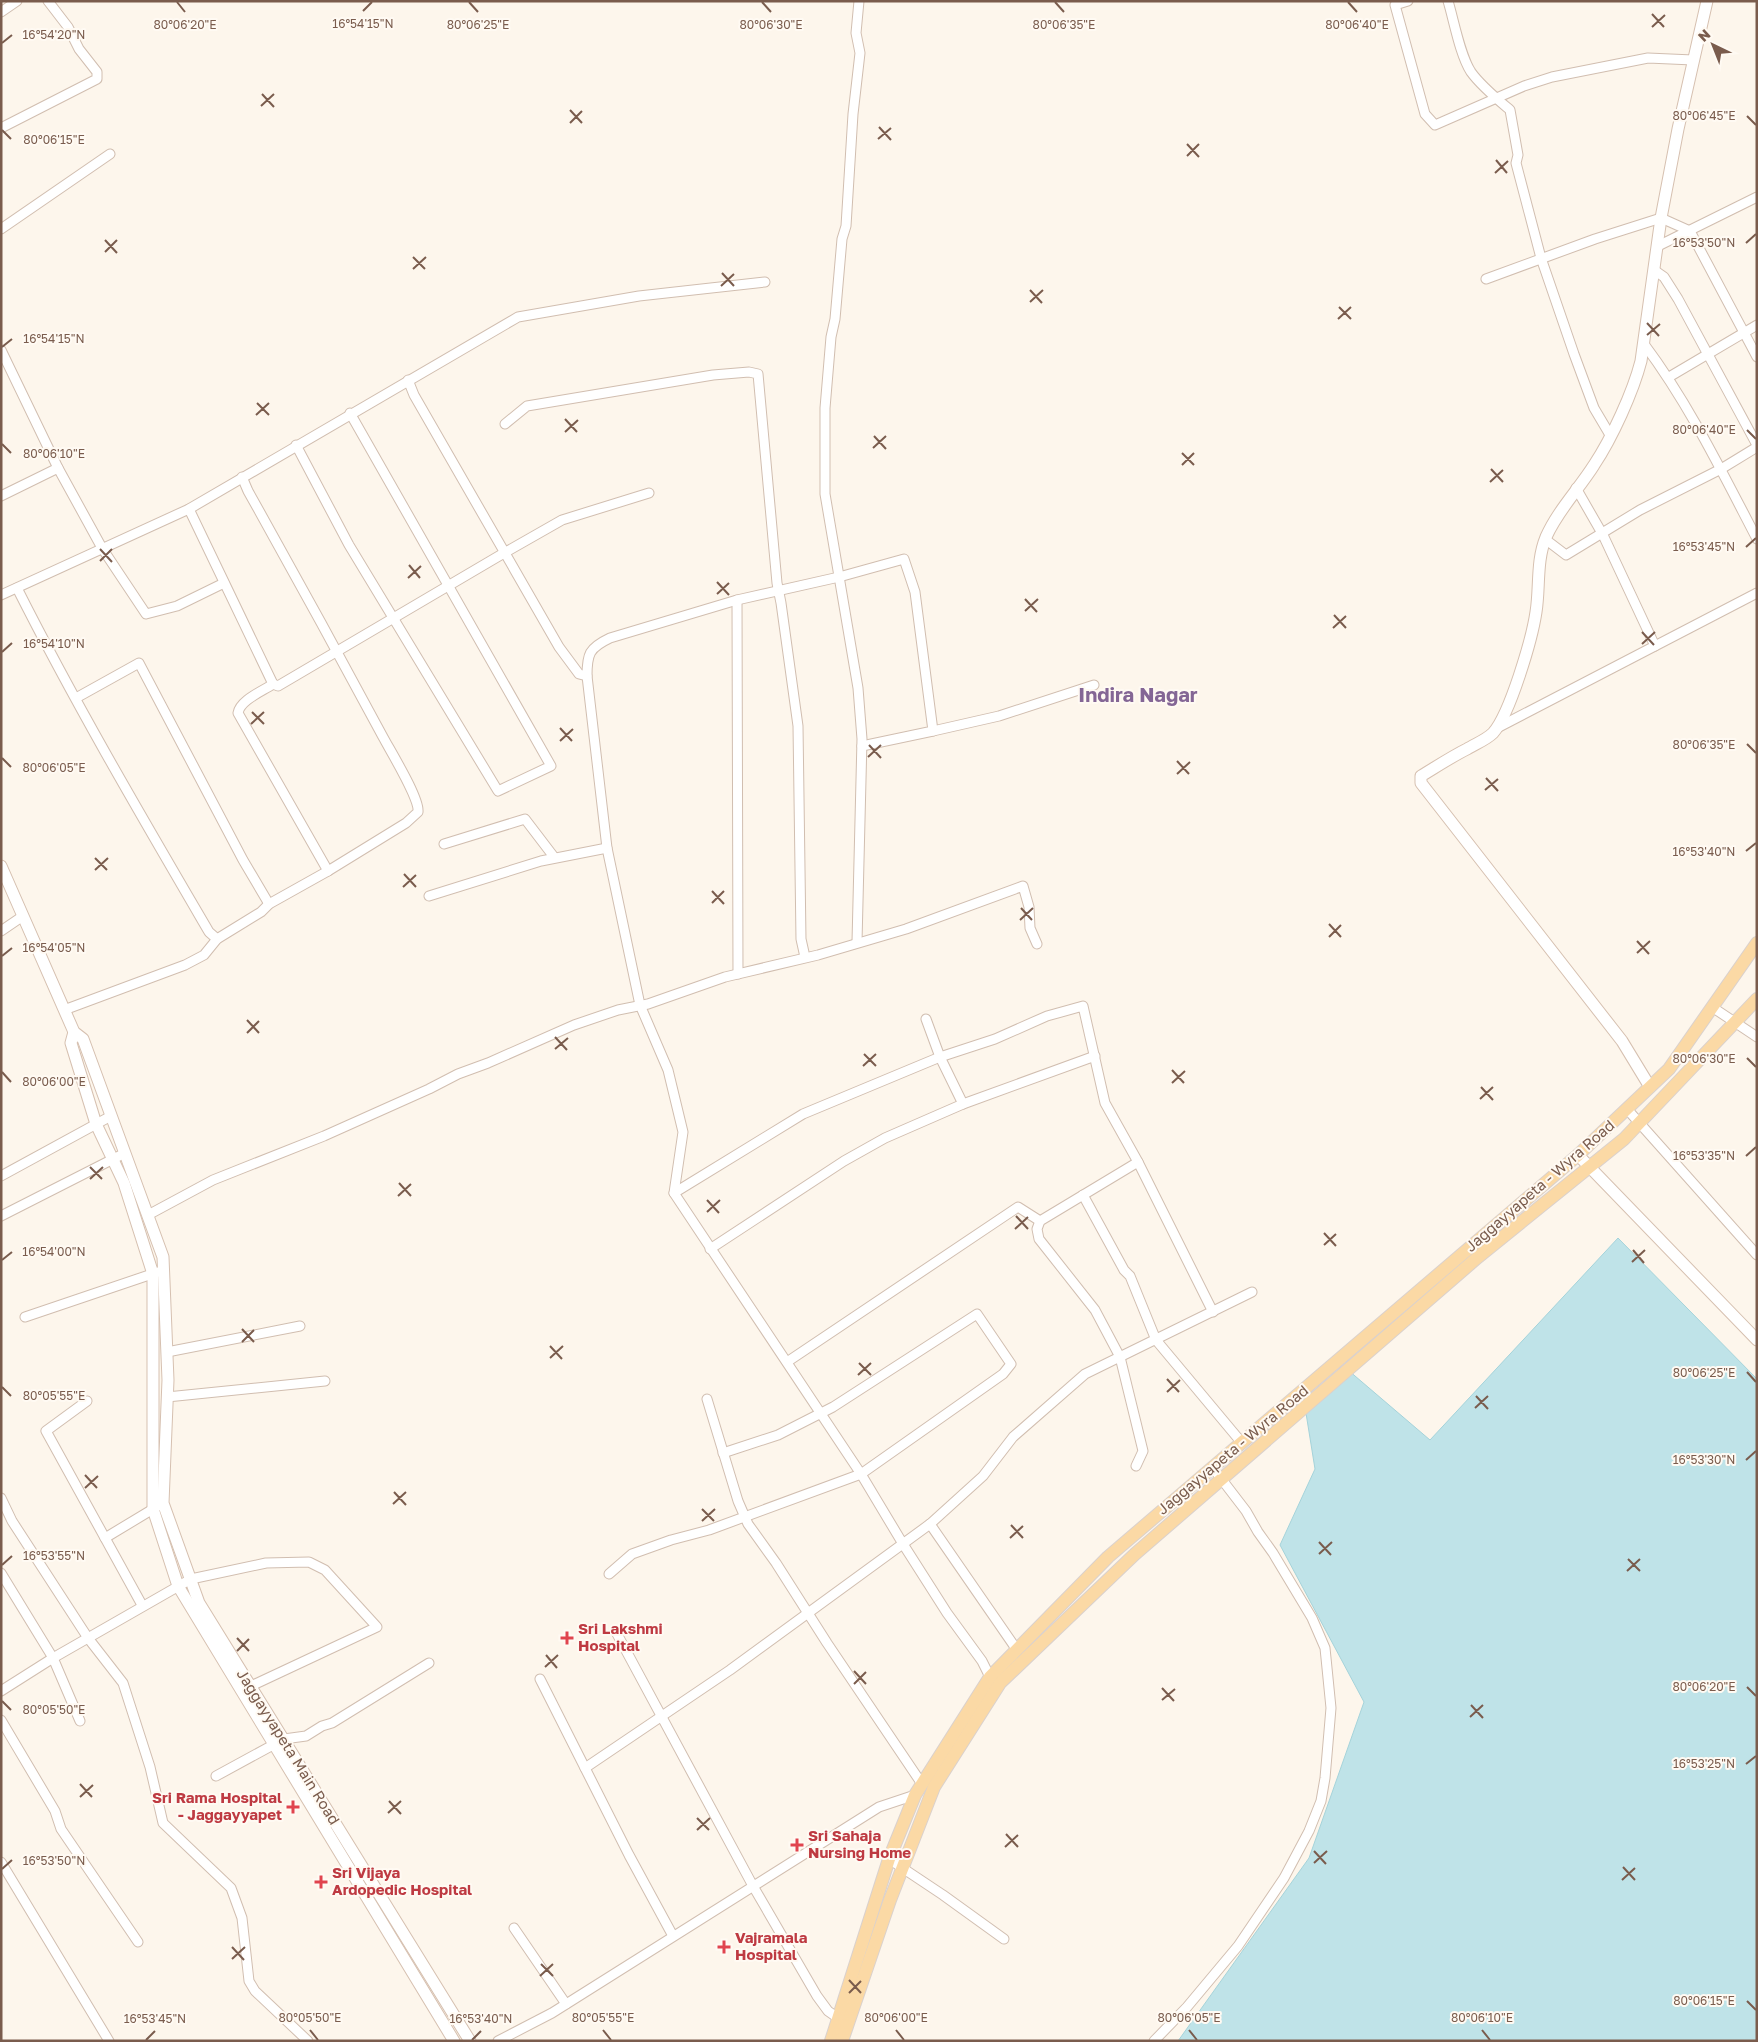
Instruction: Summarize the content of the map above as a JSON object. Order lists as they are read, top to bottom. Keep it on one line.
{"streets":{"main road":["Jaggayyapeta - Wyra Road","Jaggayyapeta Main Road"]},"districts":["Indira Nagar"],"places":{"health":["Sri Lakshmi Hospital","Sri Rama Hospital - Jaggayyapet","Sri Sahaja Nursing Home","Sri Vijaya Ardopedic Hospital","Vajramala Hospital"]},"north":"top left","coordinates":["16°54'15\"N","80°06'30\"E","80°06'35\"E","80°06'20\"E","80°06'25\"E","80°06'40\"E","16°54'20\"N","80°06'45\"E","80°06'15\"E","16°53'50\"N","80°06'10\"E","16°53'45\"N","16°54'10\"N","80°06'05\"E","16°53'40\"N","16°54'05\"N","80°06'00\"E","16°53'35\"N","16°54'00\"N","80°05'55\"E","16°53'30\"N","16°53'55\"N","80°05'50\"E","16°53'25\"N"]}
